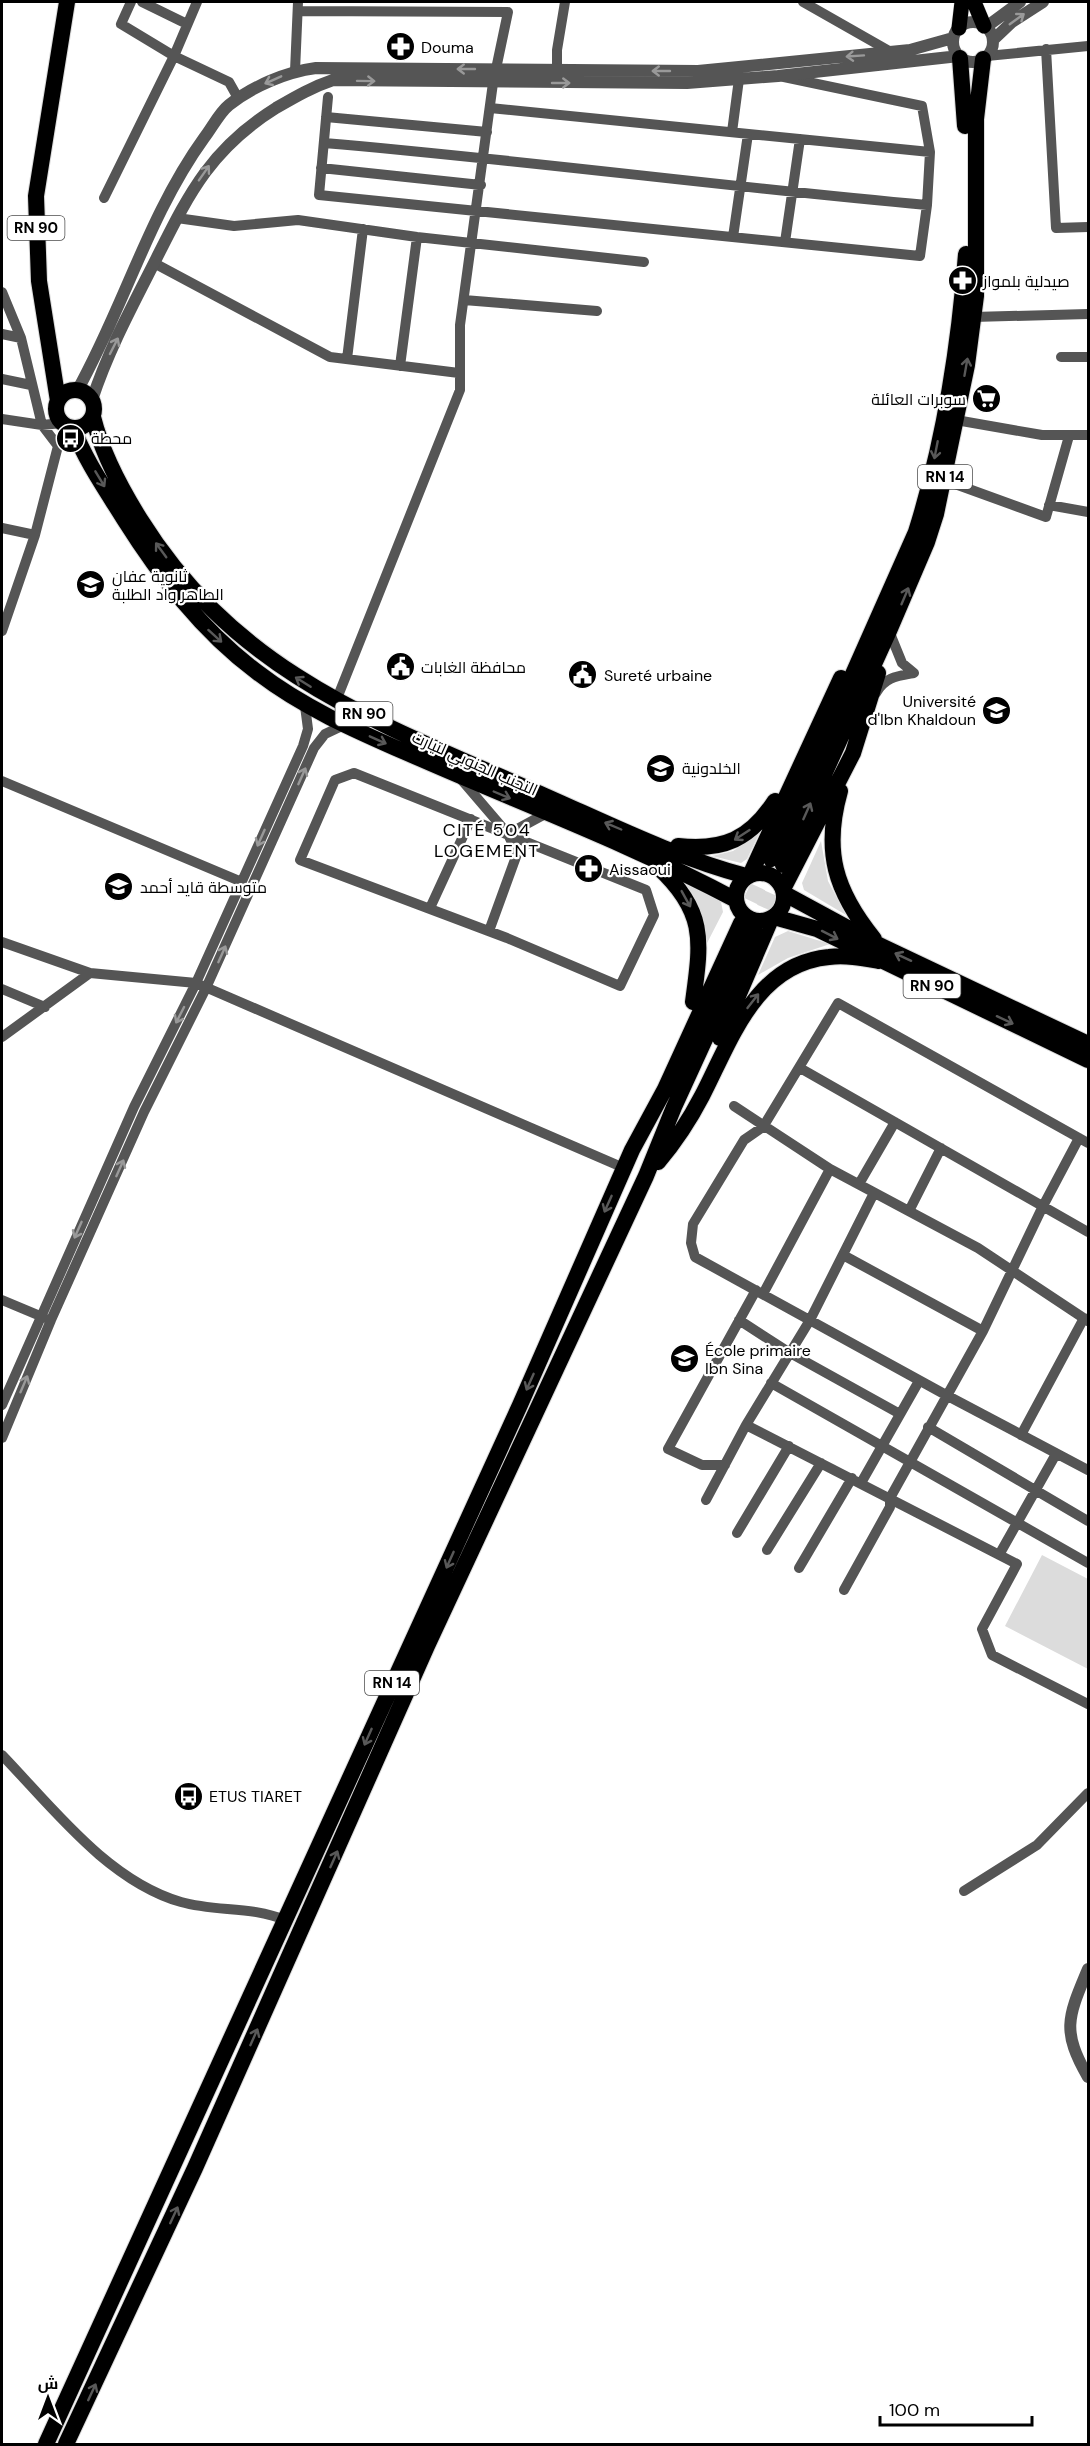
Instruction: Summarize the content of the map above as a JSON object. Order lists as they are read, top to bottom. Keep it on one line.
{"streets":{"highway":["RN 90","RN 14","التجنب الجنوبي لتيارت"]},"crossings":[["RN 90","RN 14"],["RN 90","التجنب الجنوبي لتيارت"],["RN 14","التجنب الجنوبي لتيارت"]],"districts":["CITÉ 504 LOGEMENT"],"places":{"pharmacy":["Douma","صيدلية بلمواز","Aissaoui"],"supermarket":["سوبرات العائلة"],"bus stop":["محطة","ETUS TIARET"],"school or university":["ثانوية عفان الطاهر واد الطلبة","Université d'Ibn Khaldoun","الخلدونية","متوسطة قايد أحمد","École primaire Ibn Sina"],"public building":["محافظة الغابات","Sureté urbaine"]},"scale_bar":"100 m","north":"top"}
